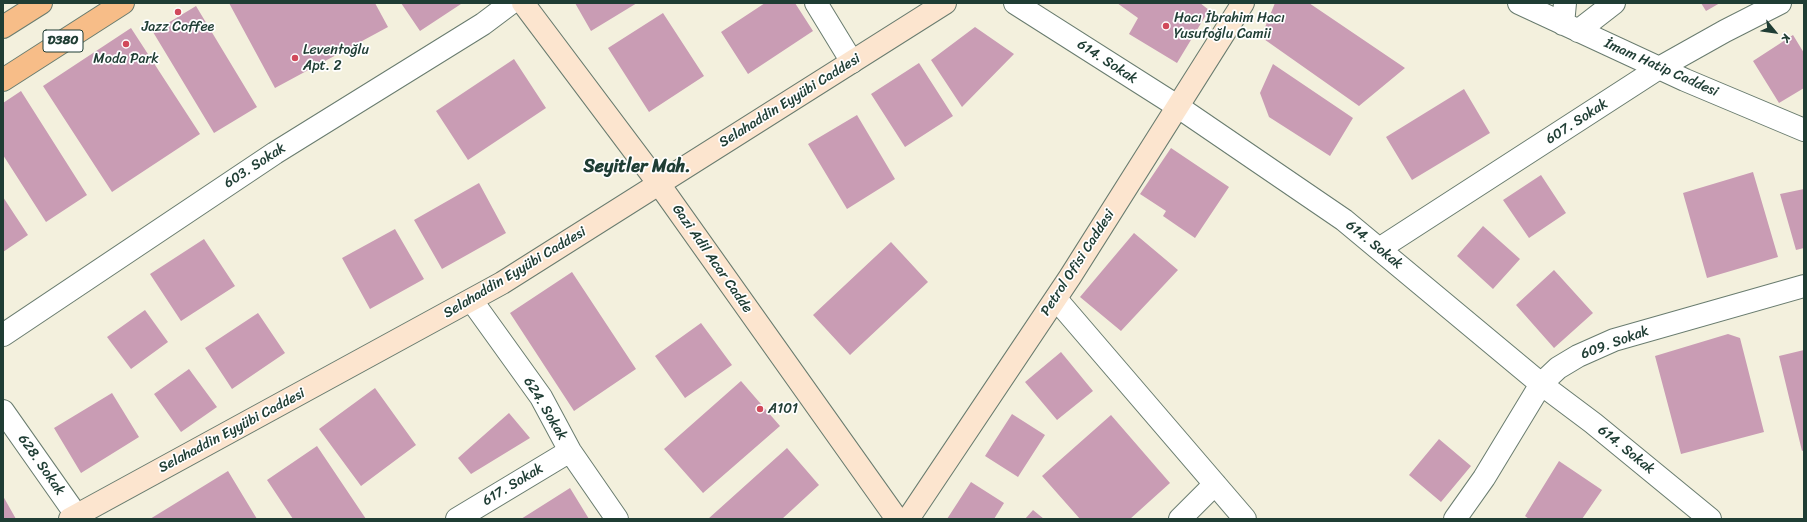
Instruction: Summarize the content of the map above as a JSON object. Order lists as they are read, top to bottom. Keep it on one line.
{"streets":{"main road":["D380"],"street":["614. Sokak","İmam Hatip Caddesi","Selahaddin Eyyübi Caddesi","607. Sokak","603. Sokak","Gazi Adil Acar Cadde","Petrol Ofisi Caddesi","609. Sokak","624. Sokak","628. Sokak","617. Sokak"]},"crossings":[["614. Sokak","607. Sokak"],["614. Sokak","Petrol Ofisi Caddesi"],["614. Sokak","609. Sokak"],["İmam Hatip Caddesi","607. Sokak"],["Selahaddin Eyyübi Caddesi","Gazi Adil Acar Cadde"],["Selahaddin Eyyübi Caddesi","624. Sokak"],["Selahaddin Eyyübi Caddesi","628. Sokak"],["624. Sokak","617. Sokak"]],"districts":["Seyitler Mah."],"places":["Jazz Coffee","Hacı İbrahim Hacı Yusufoğlu Camii","Moda Park","Leventoğlu Apt. 2","A101"],"north":"bottom right"}
